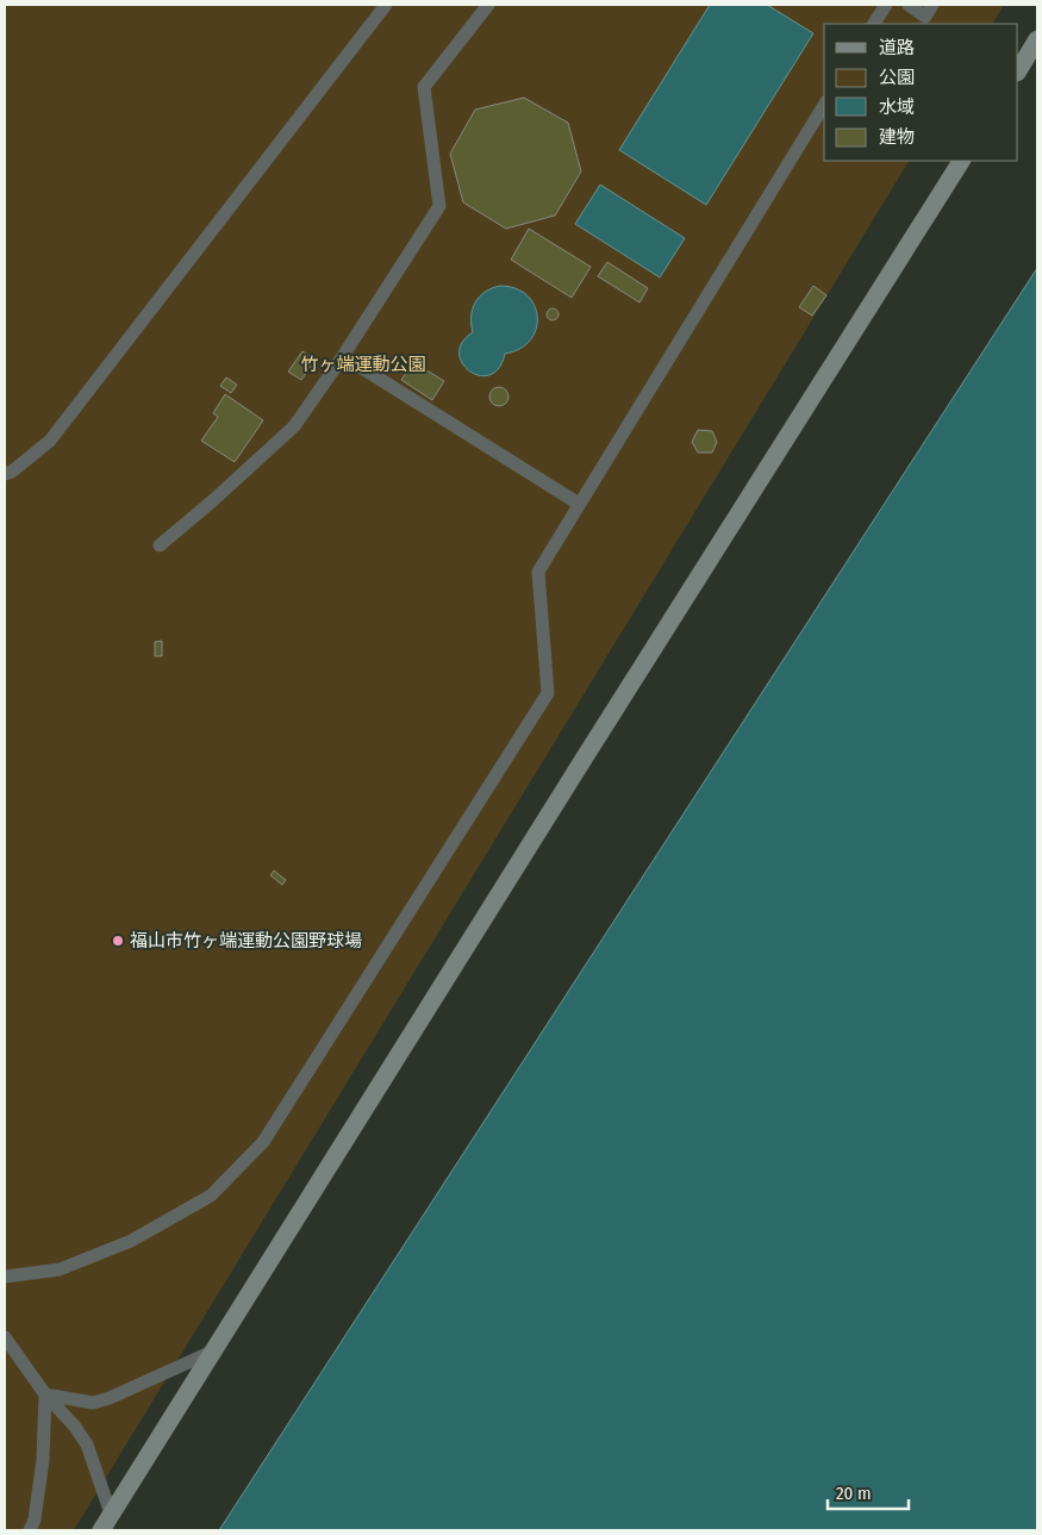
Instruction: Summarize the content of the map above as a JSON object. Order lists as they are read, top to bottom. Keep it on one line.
{"parks":["竹ヶ端運動公園"],"places":["福山市竹ヶ端運動公園野球場"],"legend":["道路","公園","水域","建物"],"scale_bar":"20 m"}
